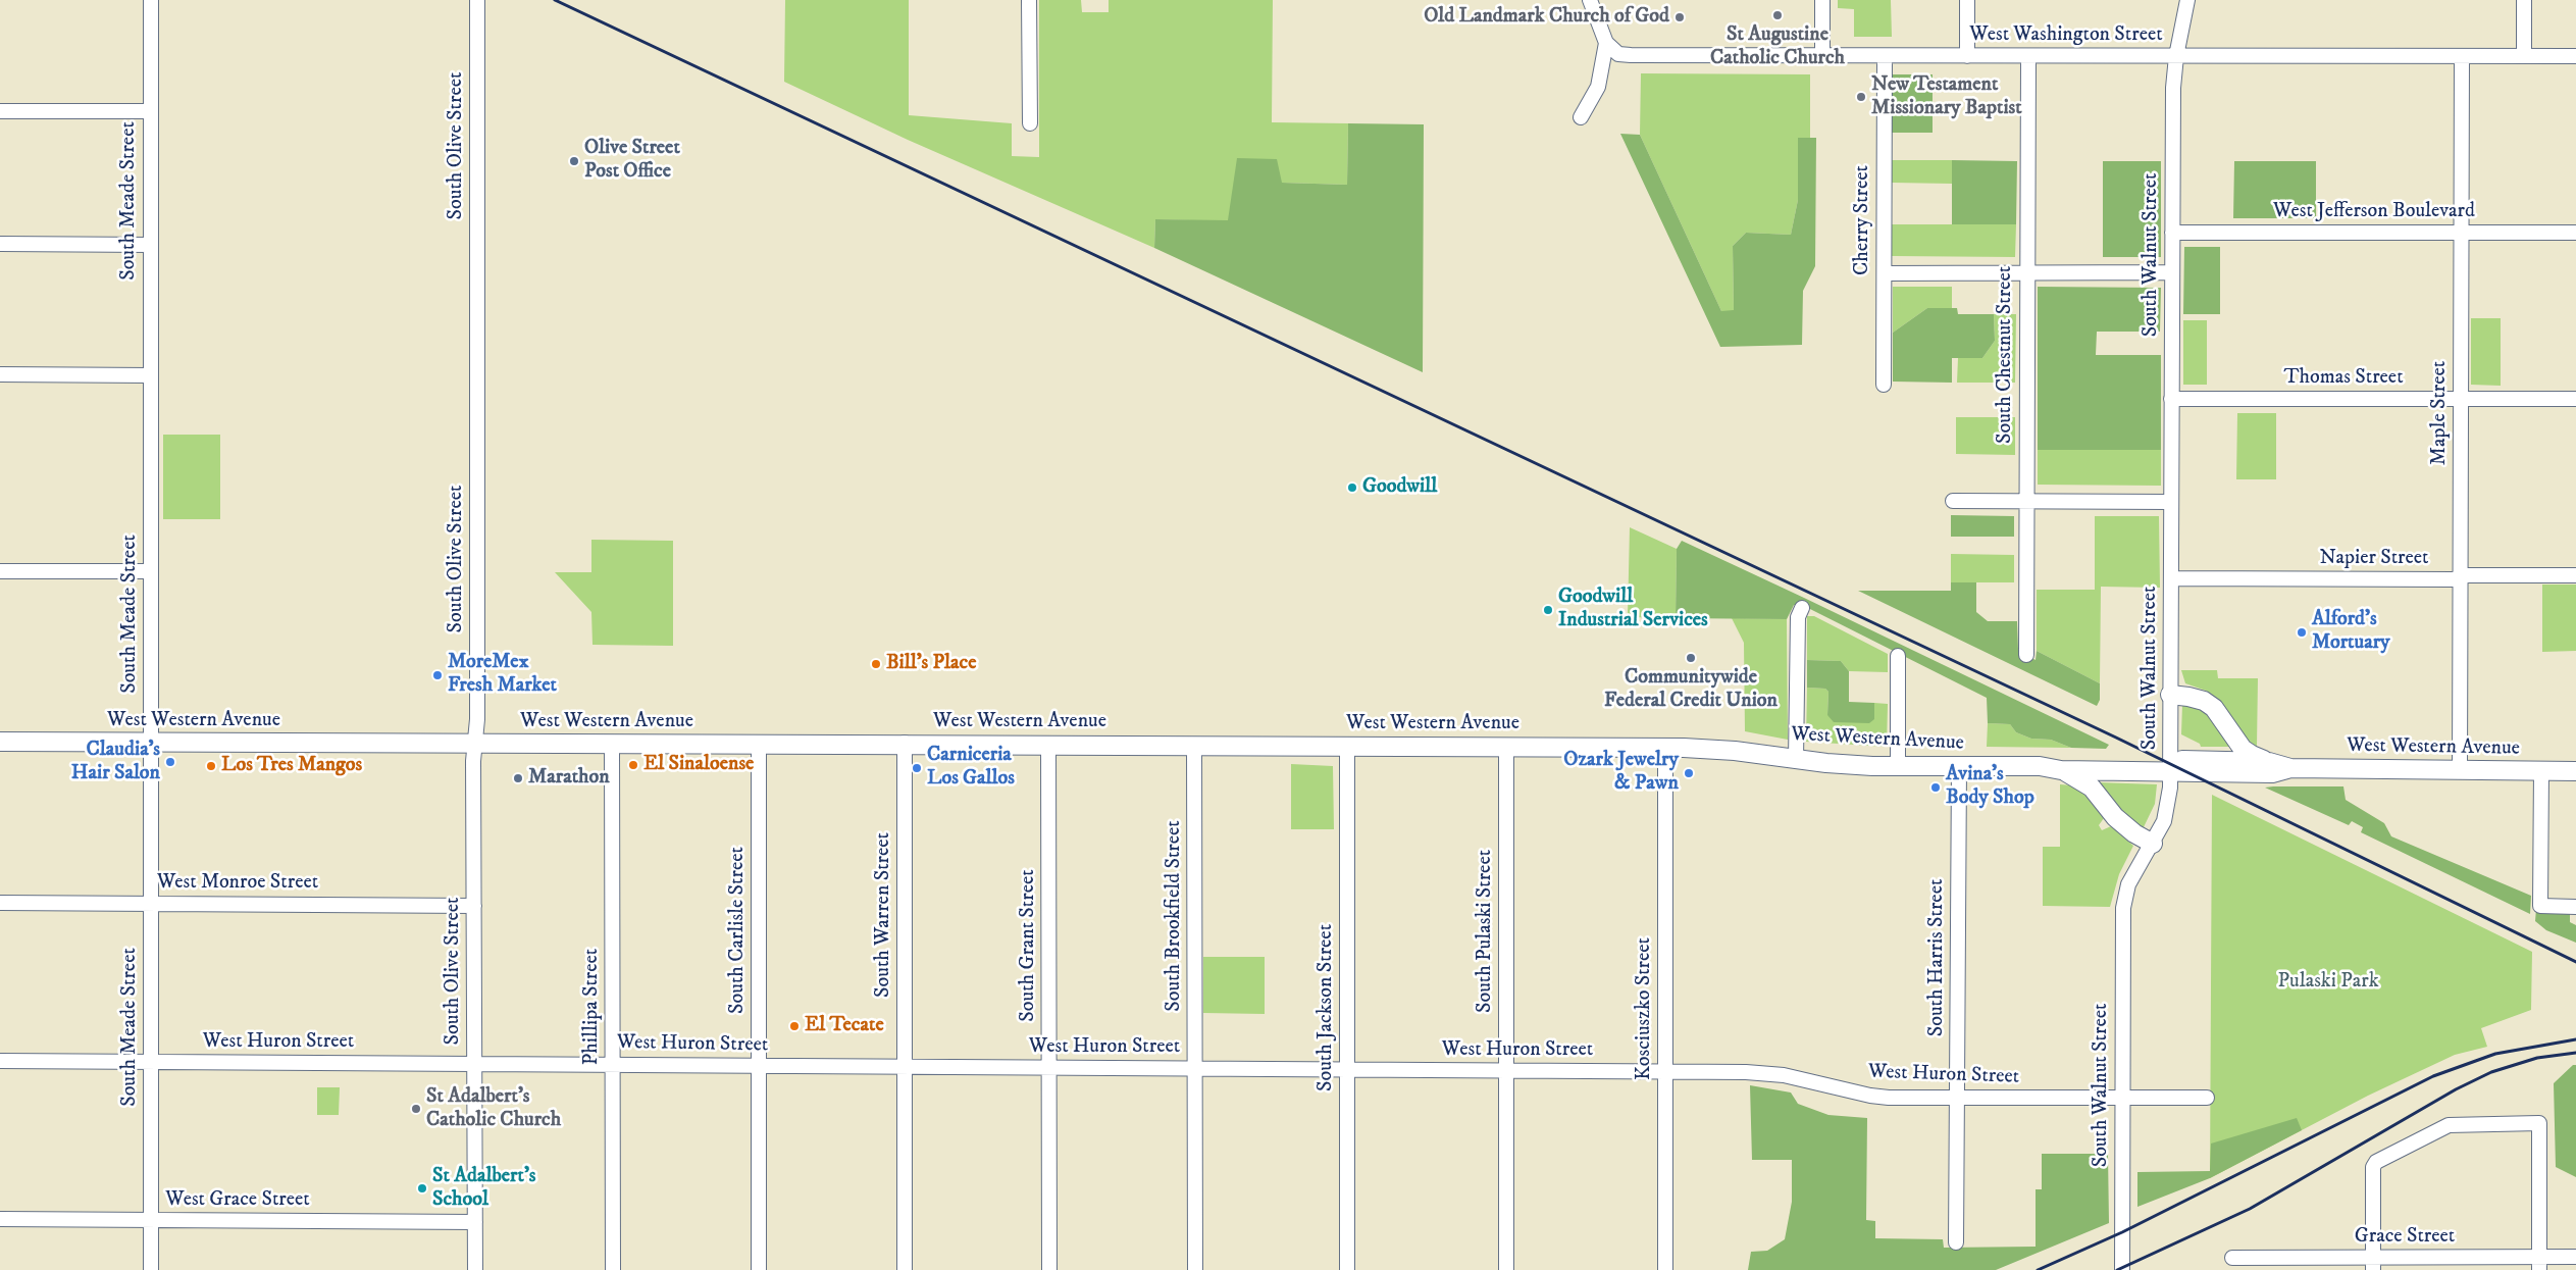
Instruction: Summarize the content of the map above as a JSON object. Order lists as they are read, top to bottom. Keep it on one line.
{"streets":{"main road":["West Western Avenue"],"street":["West Washington Street","South Olive Street","South Meade Street","West Jefferson Boulevard","Cherry Street","South Walnut Street","South Chestnut Street","Thomas Street","Maple Street","Napier Street","West Monroe Street","South Warren Street","South Brookfield Street","South Carlisle Street","South Pulaski Street","South Grant Street","South Harris Street","Phillipa Street","South Jackson Street","Kosciuszko Street","West Huron Street","West Grace Street","Grace Street"]},"crossings":[["West Washington Street","Cherry Street"],["West Washington Street","South Walnut Street"],["West Washington Street","South Chestnut Street"],["West Washington Street","Maple Street"],["South Olive Street","West Western Avenue"],["South Olive Street","West Monroe Street"],["South Olive Street","West Huron Street"],["South Olive Street","West Grace Street"],["South Meade Street","West Western Avenue"],["South Meade Street","West Monroe Street"],["South Meade Street","West Huron Street"],["South Meade Street","West Grace Street"],["West Jefferson Boulevard","South Walnut Street"],["West Jefferson Boulevard","Maple Street"],["South Walnut Street","Thomas Street"],["South Walnut Street","Napier Street"],["South Walnut Street","West Western Avenue"],["South Walnut Street","West Huron Street"],["Thomas Street","Maple Street"],["Maple Street","Napier Street"],["Maple Street","West Western Avenue"],["West Western Avenue","South Warren Street"],["West Western Avenue","South Brookfield Street"],["West Western Avenue","South Carlisle Street"],["West Western Avenue","South Pulaski Street"],["West Western Avenue","South Grant Street"],["West Western Avenue","South Harris Street"],["West Western Avenue","Phillipa Street"],["West Western Avenue","South Jackson Street"],["West Western Avenue","Kosciuszko Street"],["South Warren Street","West Huron Street"],["South Brookfield Street","West Huron Street"],["South Carlisle Street","West Huron Street"],["South Pulaski Street","West Huron Street"],["South Grant Street","West Huron Street"],["South Harris Street","West Huron Street"],["Phillipa Street","West Huron Street"],["South Jackson Street","West Huron Street"],["Kosciuszko Street","West Huron Street"]],"parks":["Pulaski Park"],"places":["St Augustine Catholic Church","Old Landmark Church of God","New Testament Missionary Baptist","Olive Street Post Office","Goodwill","Goodwill Industrial Services","Alford's Mortuary","Communitywide Federal Credit Union","Bill's Place","MoreMex Fresh Market","Claudia's Hair Salon","El Sinaloense","Los Tres Mangos","Carniceria Los Gallos","Ozark Jewelry & Pawn","Marathon","Avina's Body Shop","El Tecate","St Adalbert's Catholic Church","St Adalbert's School"]}
